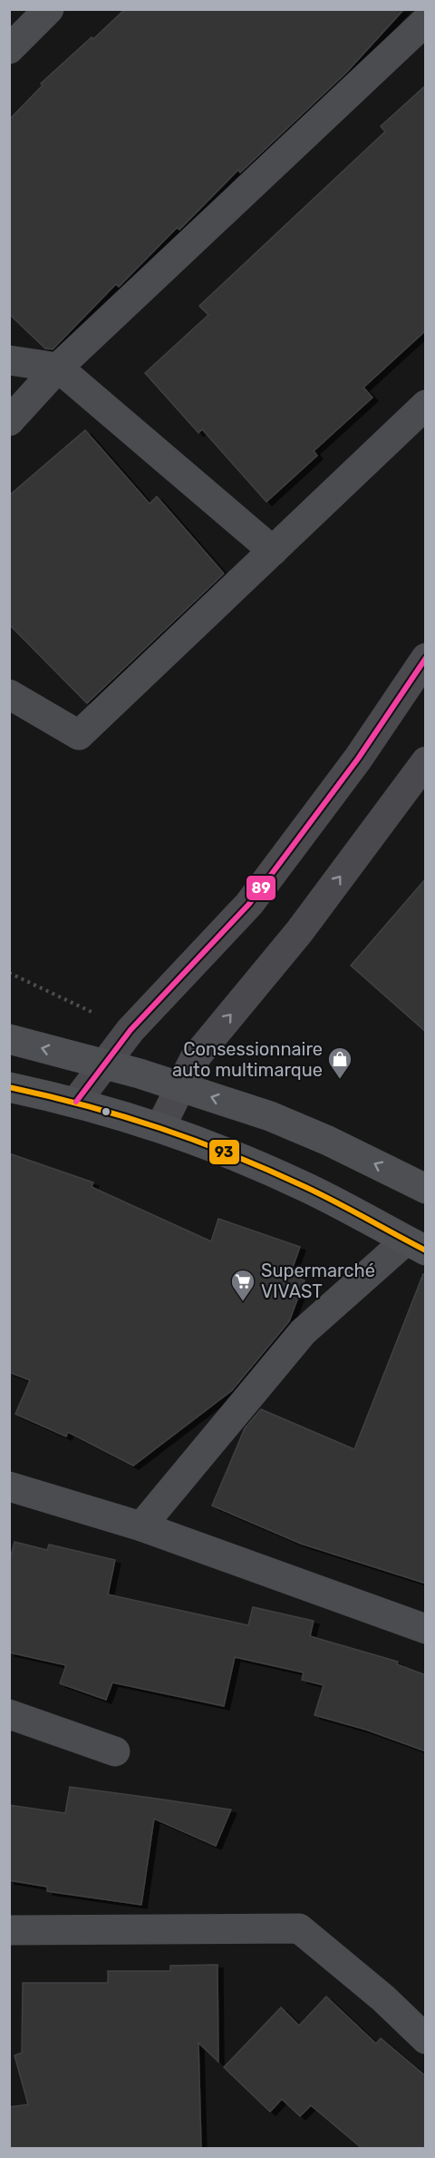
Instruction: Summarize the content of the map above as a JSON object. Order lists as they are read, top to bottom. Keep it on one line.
{"places":{"shop":["Consessionnaire auto multimarque"],"supermarket":["Supermarché VIVAST"]},"lines":["transit line 89","transit line 93"]}
